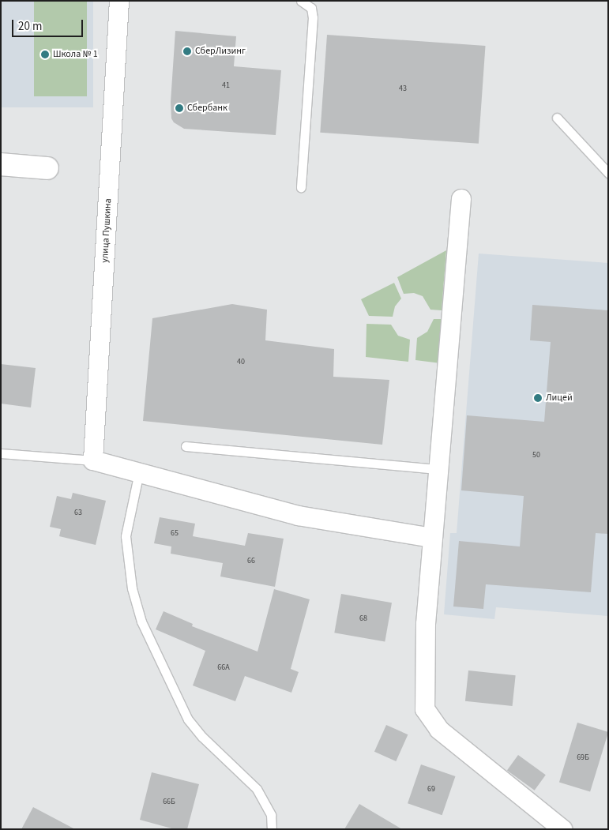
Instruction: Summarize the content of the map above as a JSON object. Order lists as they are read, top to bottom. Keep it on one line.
{"streets":{"street":["улица Пушкина"]},"places":["СберЛизинг","Школа № 1","Сбербанк","Лицей"],"house_numbers":["41","43","40","50","63","65","66","68","66А","69Б","69","66Б"],"scale_bar":"20 m"}
